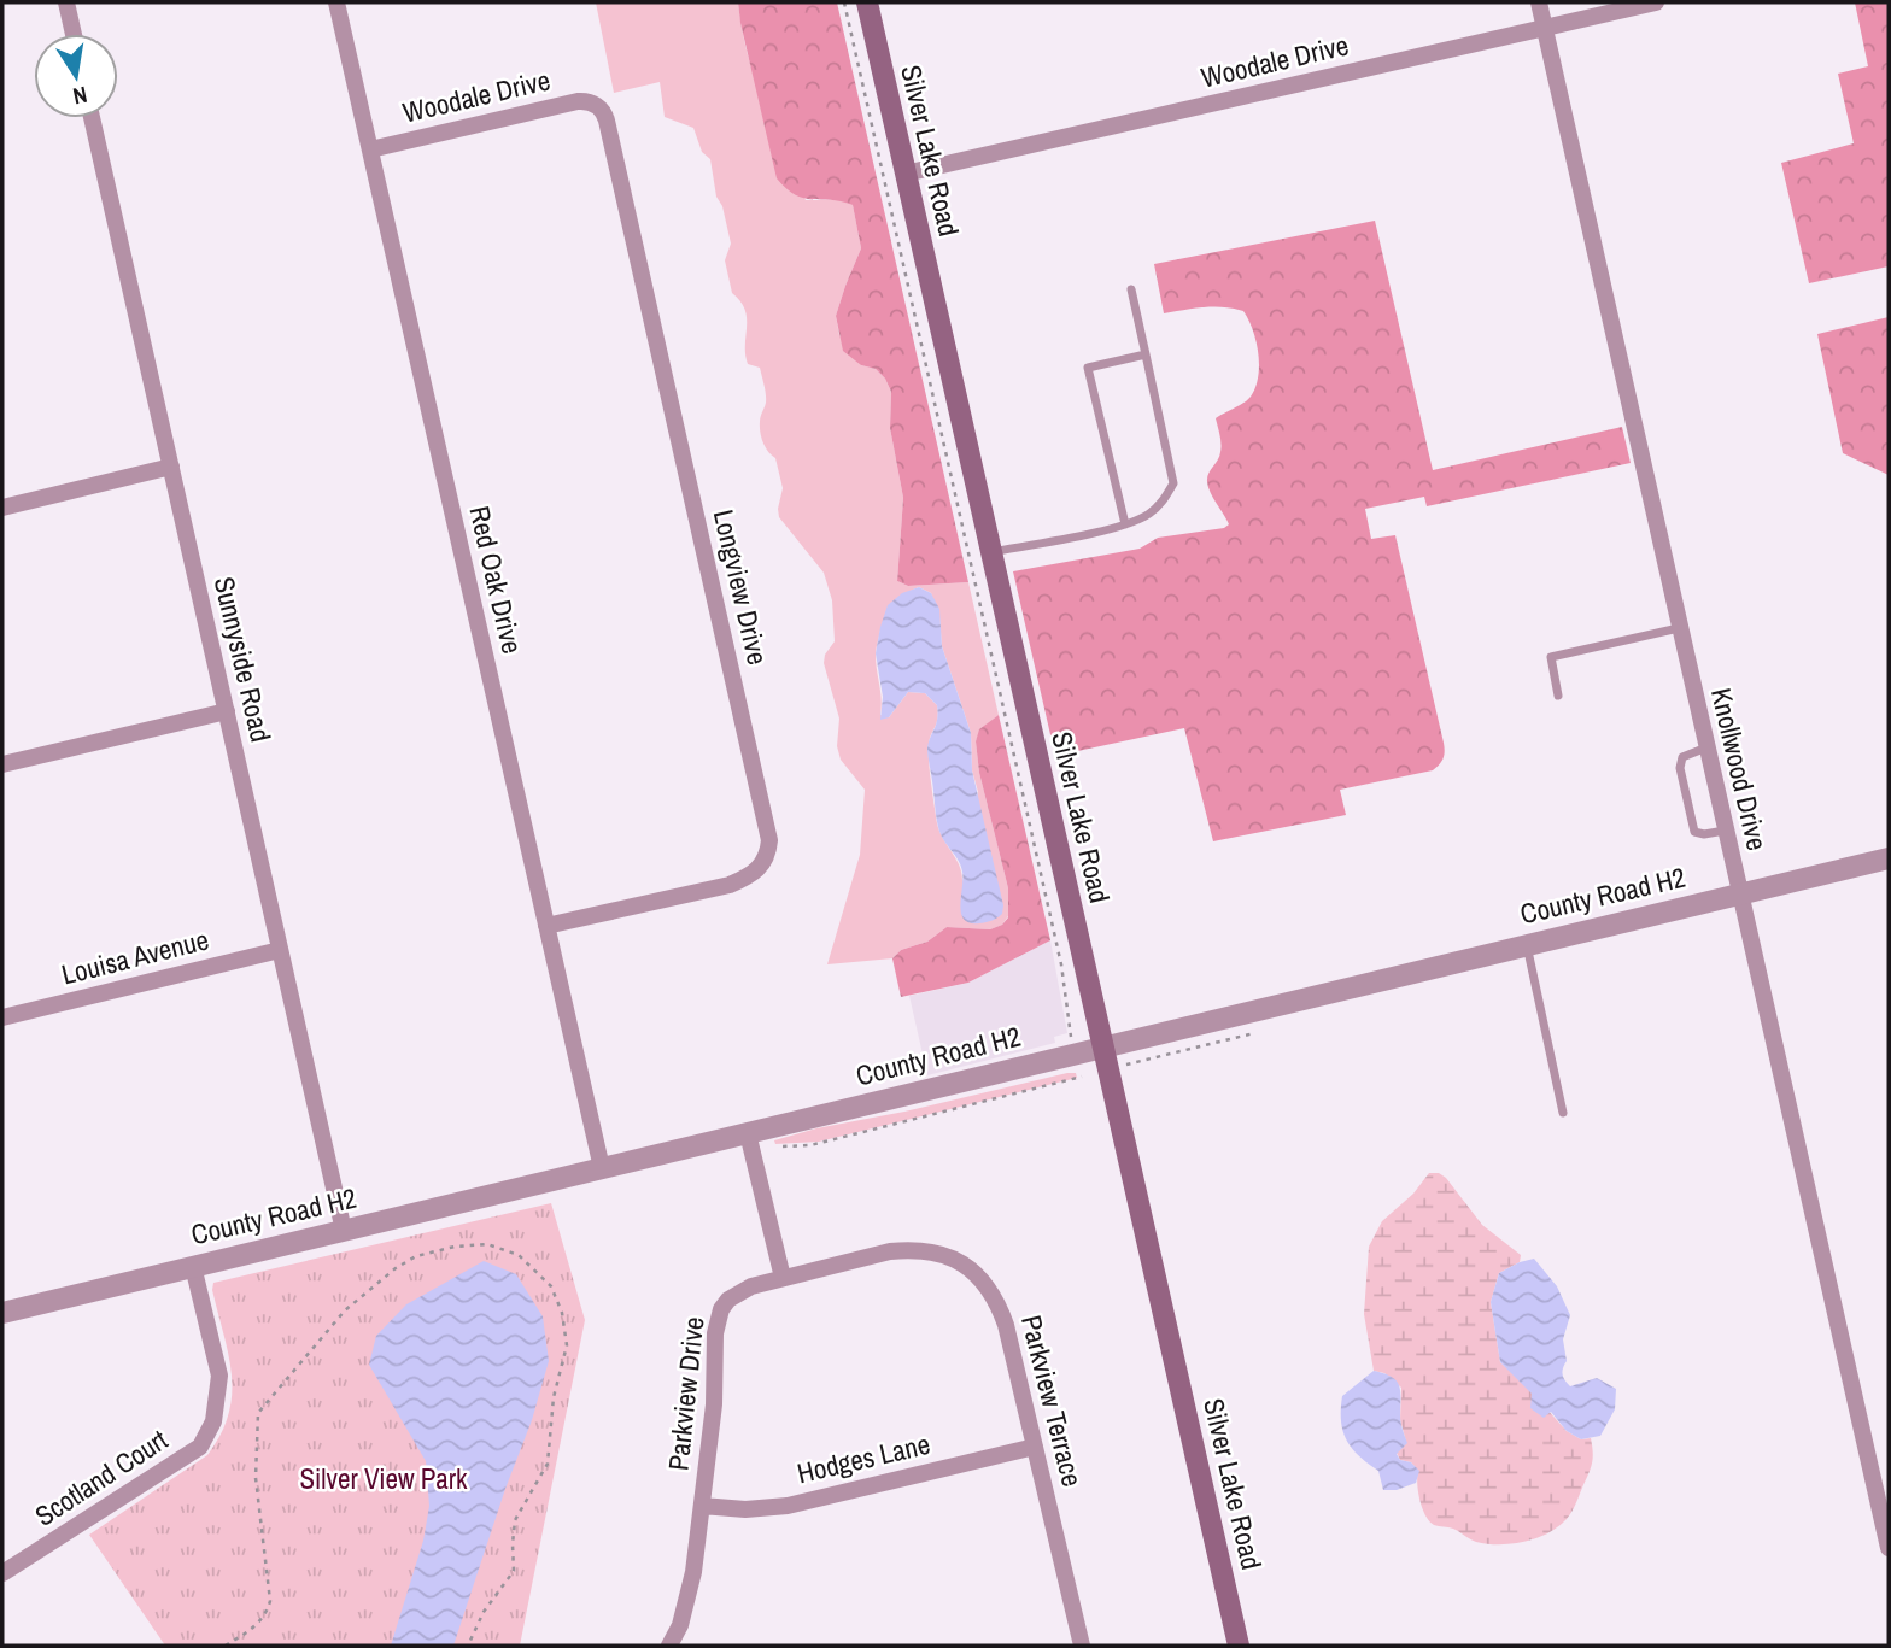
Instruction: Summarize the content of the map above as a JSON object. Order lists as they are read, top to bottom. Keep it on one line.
{"streets":{"main road":["Silver Lake Road"],"street":["Woodale Drive","Red Oak Drive","Longview Drive","Sunnyside Road","Knollwood Drive","County Road H2","Louisa Avenue","Parkview Drive","Parkview Terrace","Hodges Lane","Scotland Court"]},"crossings":[["Woodale Drive","Silver Lake Road"],["Woodale Drive","Red Oak Drive"],["Woodale Drive","Longview Drive"],["Woodale Drive","Knollwood Drive"],["Silver Lake Road","County Road H2"],["Red Oak Drive","Longview Drive"],["Red Oak Drive","County Road H2"],["Sunnyside Road","County Road H2"],["Sunnyside Road","Louisa Avenue"],["Knollwood Drive","County Road H2"],["County Road H2","Scotland Court"],["Parkview Drive","Parkview Terrace"],["Parkview Drive","Hodges Lane"],["Parkview Terrace","Hodges Lane"]],"parks":["Silver View Park"],"north":"bottom"}
